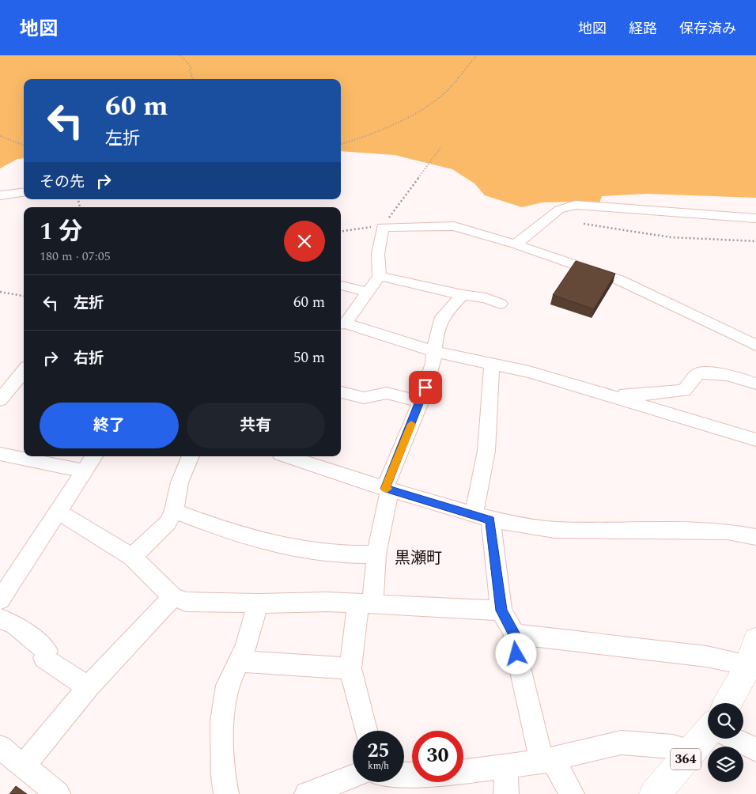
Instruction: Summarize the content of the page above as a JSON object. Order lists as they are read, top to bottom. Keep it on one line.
{"streets":{"highway":["364"]},"districts":["黒瀬町"],"page":{"header":"地図","nav":["地図","経路","保存済み"],"turn":["60 m","左折"],"then":"その先","heading":["1 分","180 m · 07:05"],"list":[{"name":"左折","value":"60 m"},{"name":"右折","value":"50 m"}],"buttons":["終了","共有"],"speed":"25 km/h","limit":"30"}}
